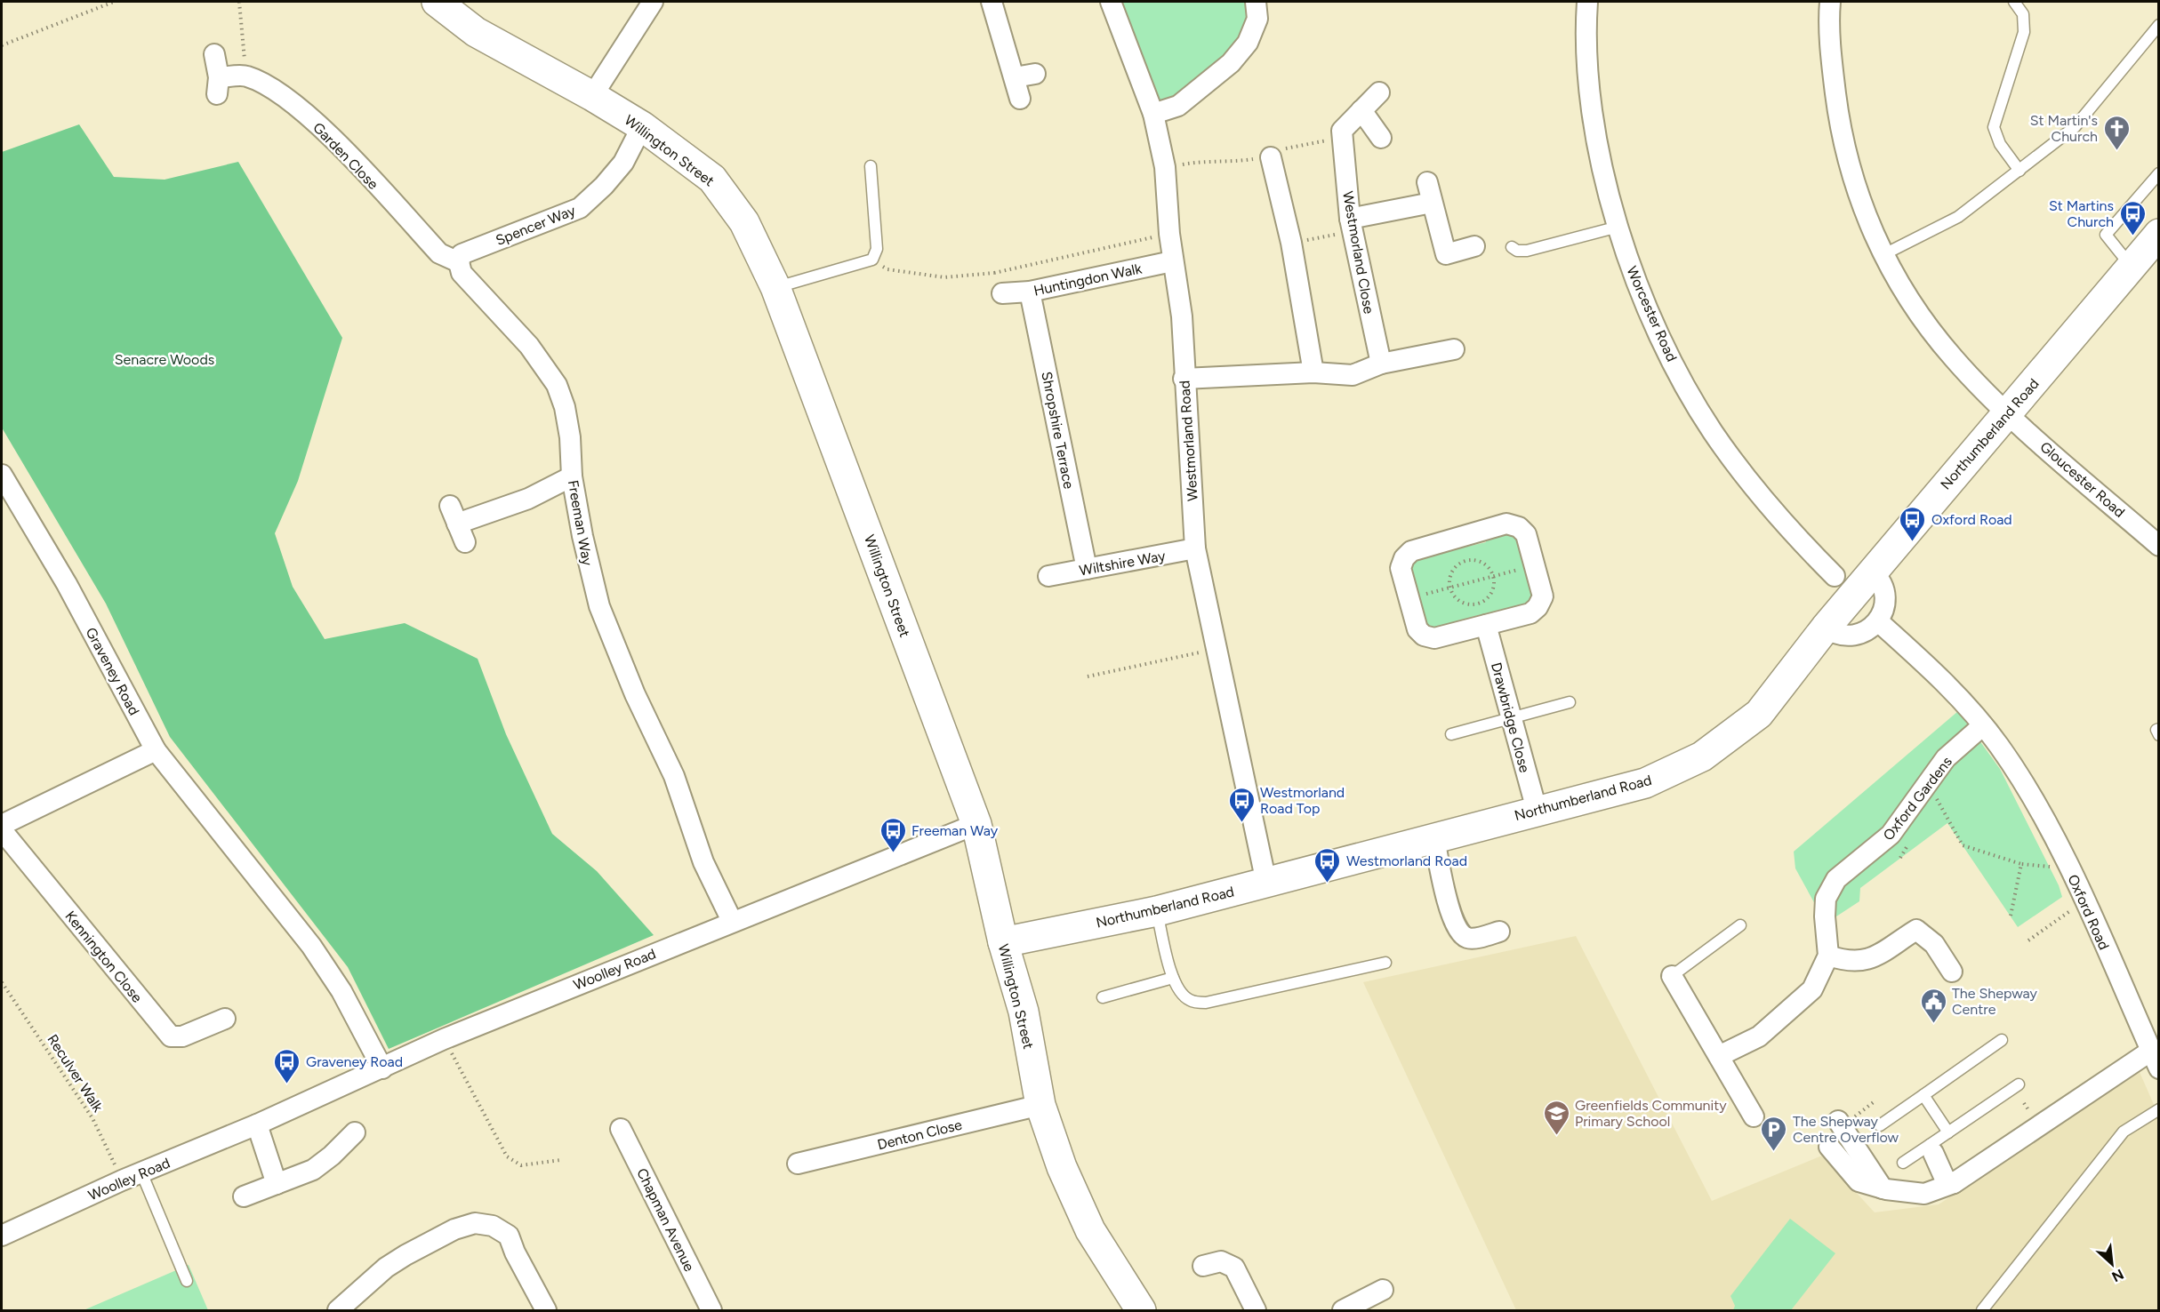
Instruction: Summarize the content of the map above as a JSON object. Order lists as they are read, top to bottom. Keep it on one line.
{"streets":{"street":["Willington Street","Garden Close","Spencer Way","Westmorland Close","Huntingdon Walk","Worcester Road","Shropshire Terrace","Northumberland Road","Westmorland Road","Gloucester Road","Freeman Way","Wiltshire Way","Graveney Road","Drawbridge Close","Oxford Gardens","Oxford Road","Kennington Close","Woolley Road","Denton Close","Chapman Avenue"],"path":["Reculver Walk"]},"crossings":[["Willington Street","Spencer Way"],["Willington Street","Northumberland Road"],["Willington Street","Woolley Road"],["Willington Street","Denton Close"],["Garden Close","Spencer Way"],["Garden Close","Freeman Way"],["Spencer Way","Freeman Way"],["Huntingdon Walk","Shropshire Terrace"],["Huntingdon Walk","Westmorland Road"],["Shropshire Terrace","Wiltshire Way"],["Northumberland Road","Westmorland Road"],["Northumberland Road","Gloucester Road"],["Northumberland Road","Drawbridge Close"],["Westmorland Road","Wiltshire Way"],["Freeman Way","Woolley Road"],["Graveney Road","Woolley Road"],["Oxford Gardens","Oxford Road"],["Woolley Road","Reculver Walk"]],"parks":["Senacre Woods"],"places":{"church":["St Martin's Church"],"bus stop":["St Martins Church","Oxford Road","Westmorland Road Top","Freeman Way","Westmorland Road","Graveney Road"],"public building":["The Shepway Centre"],"school or university":["Greenfields Community Primary School"],"parking":["The Shepway Centre Overflow"]},"north":"bottom right"}
